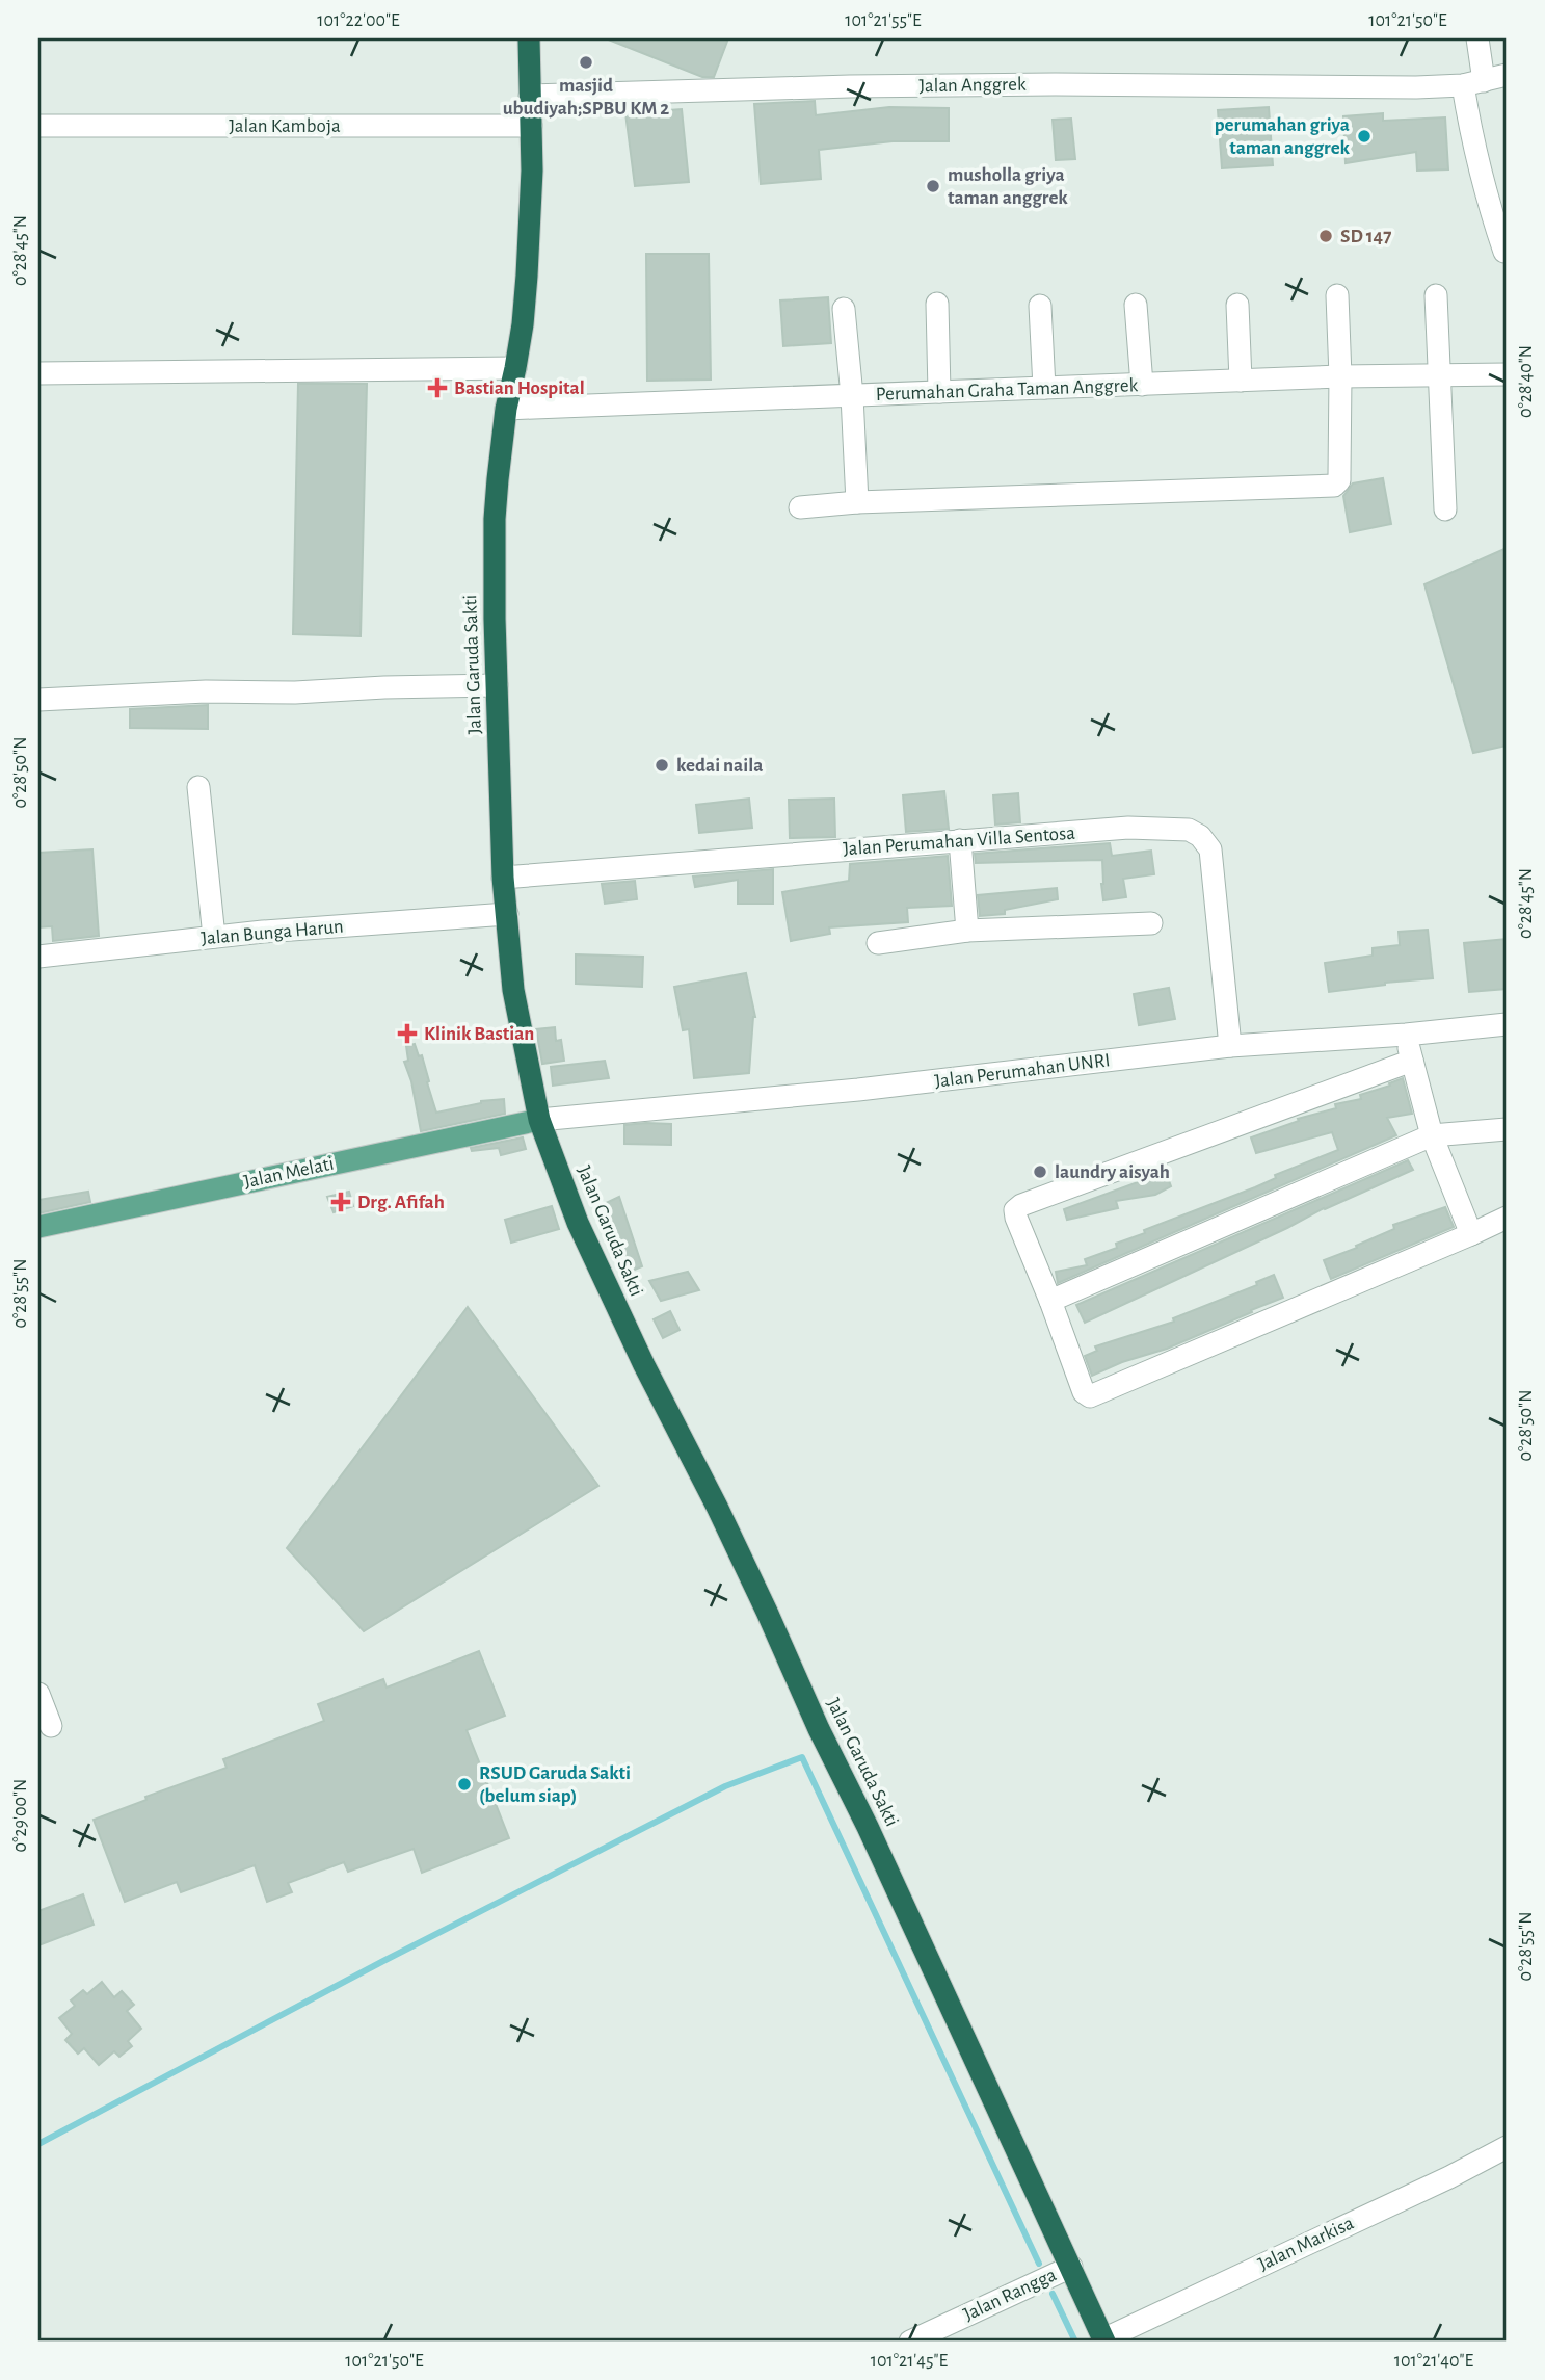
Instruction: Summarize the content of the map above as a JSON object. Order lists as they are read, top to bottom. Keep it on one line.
{"streets":{"highway":["Jalan Garuda Sakti"],"main road":["Jalan Melati"],"street":["Jalan Anggrek","Jalan Kamboja","Perumahan Graha Taman Anggrek","Jalan Perumahan Villa Sentosa","Jalan Bunga Harun","Jalan Perumahan UNRI","Jalan Markisa","Jalan Rangga"]},"crossings":[["Jalan Anggrek","Jalan Garuda Sakti"],["Jalan Kamboja","Jalan Garuda Sakti"],["Perumahan Graha Taman Anggrek","Jalan Garuda Sakti"],["Jalan Garuda Sakti","Jalan Perumahan Villa Sentosa"],["Jalan Garuda Sakti","Jalan Bunga Harun"],["Jalan Garuda Sakti","Jalan Perumahan UNRI"],["Jalan Garuda Sakti","Jalan Melati"],["Jalan Garuda Sakti","Jalan Markisa"],["Jalan Garuda Sakti","Jalan Rangga"],["Jalan Perumahan Villa Sentosa","Jalan Perumahan UNRI"],["Jalan Perumahan UNRI","Jalan Melati"]],"places":{"other":["masjid ubudiyah;SPBU KM 2","perumahan griya taman anggrek","musholla griya taman anggrek","SD 147","kedai naila","laundry aisyah","RSUD Garuda Sakti (belum siap)"],"health":["Bastian Hospital","Klinik Bastian","Drg. Afifah"]},"coordinates":["101°22'00\"E","101°21'55\"E","101°21'50\"E","0°28'45\"N","0°28'40\"N","0°28'50\"N","0°28'55\"N","0°29'00\"N","101°21'45\"E","101°21'40\"E"]}
